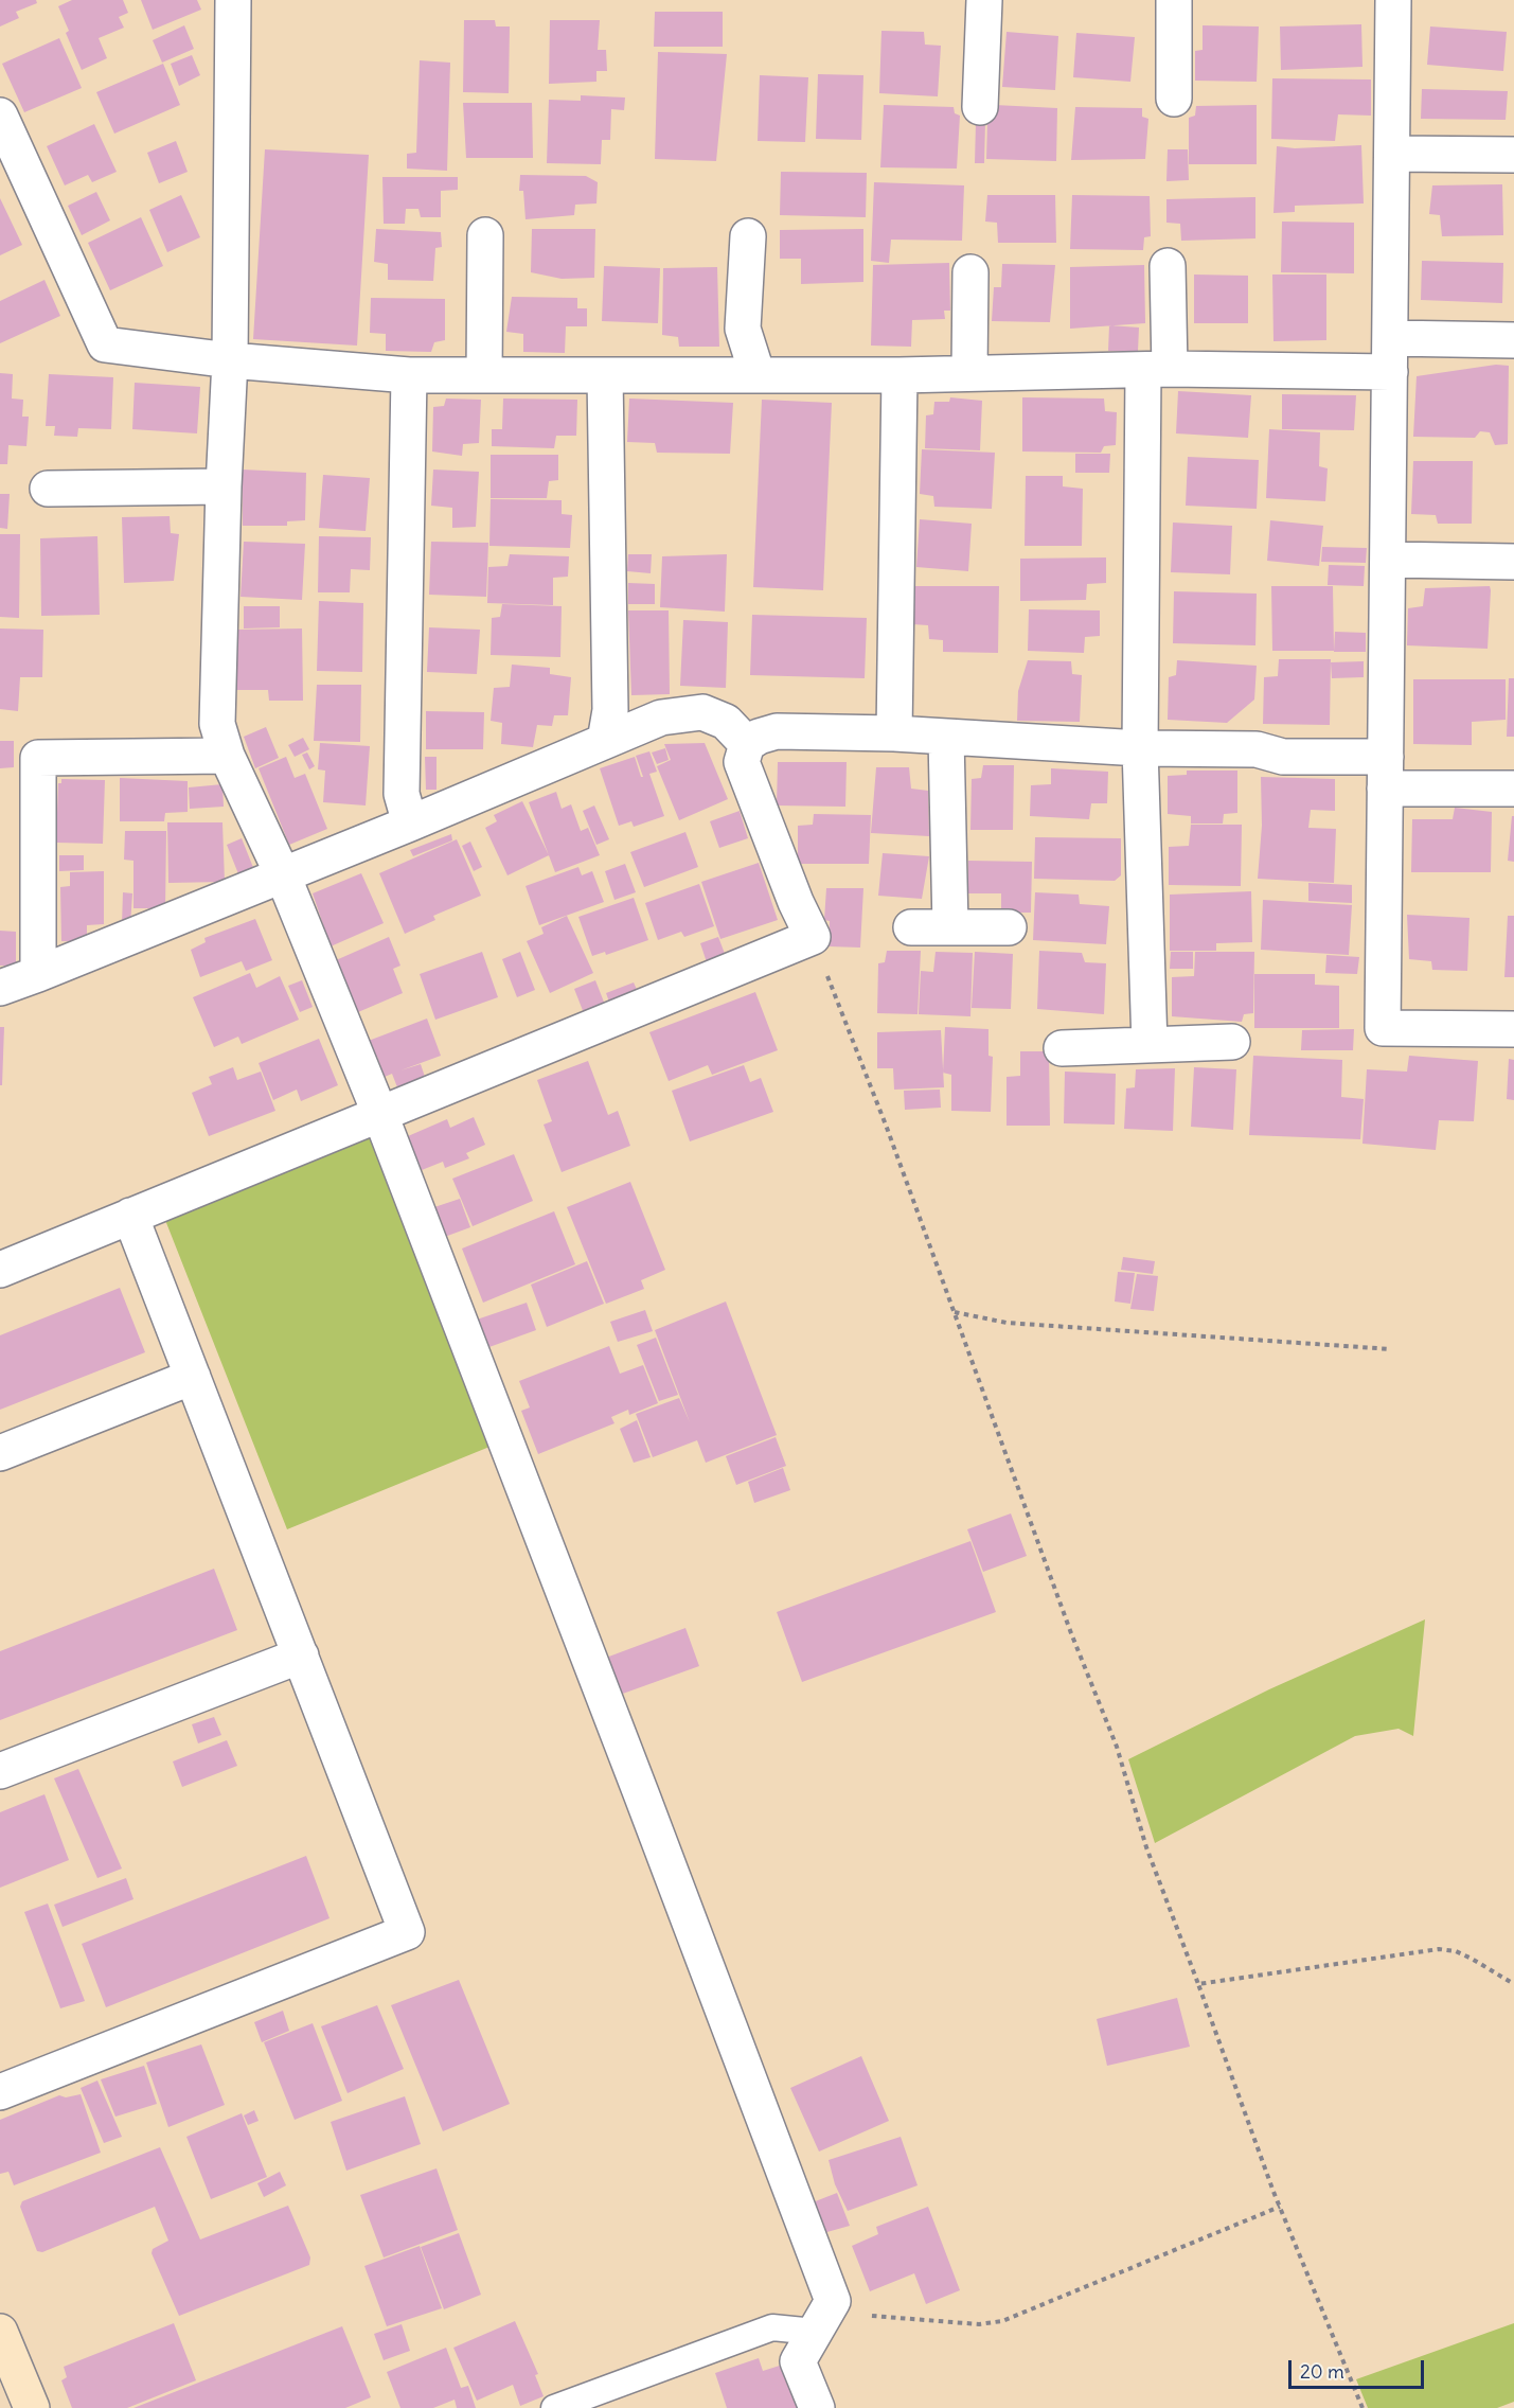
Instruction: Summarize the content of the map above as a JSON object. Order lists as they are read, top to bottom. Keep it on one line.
{"scale_bar":"20 m"}
